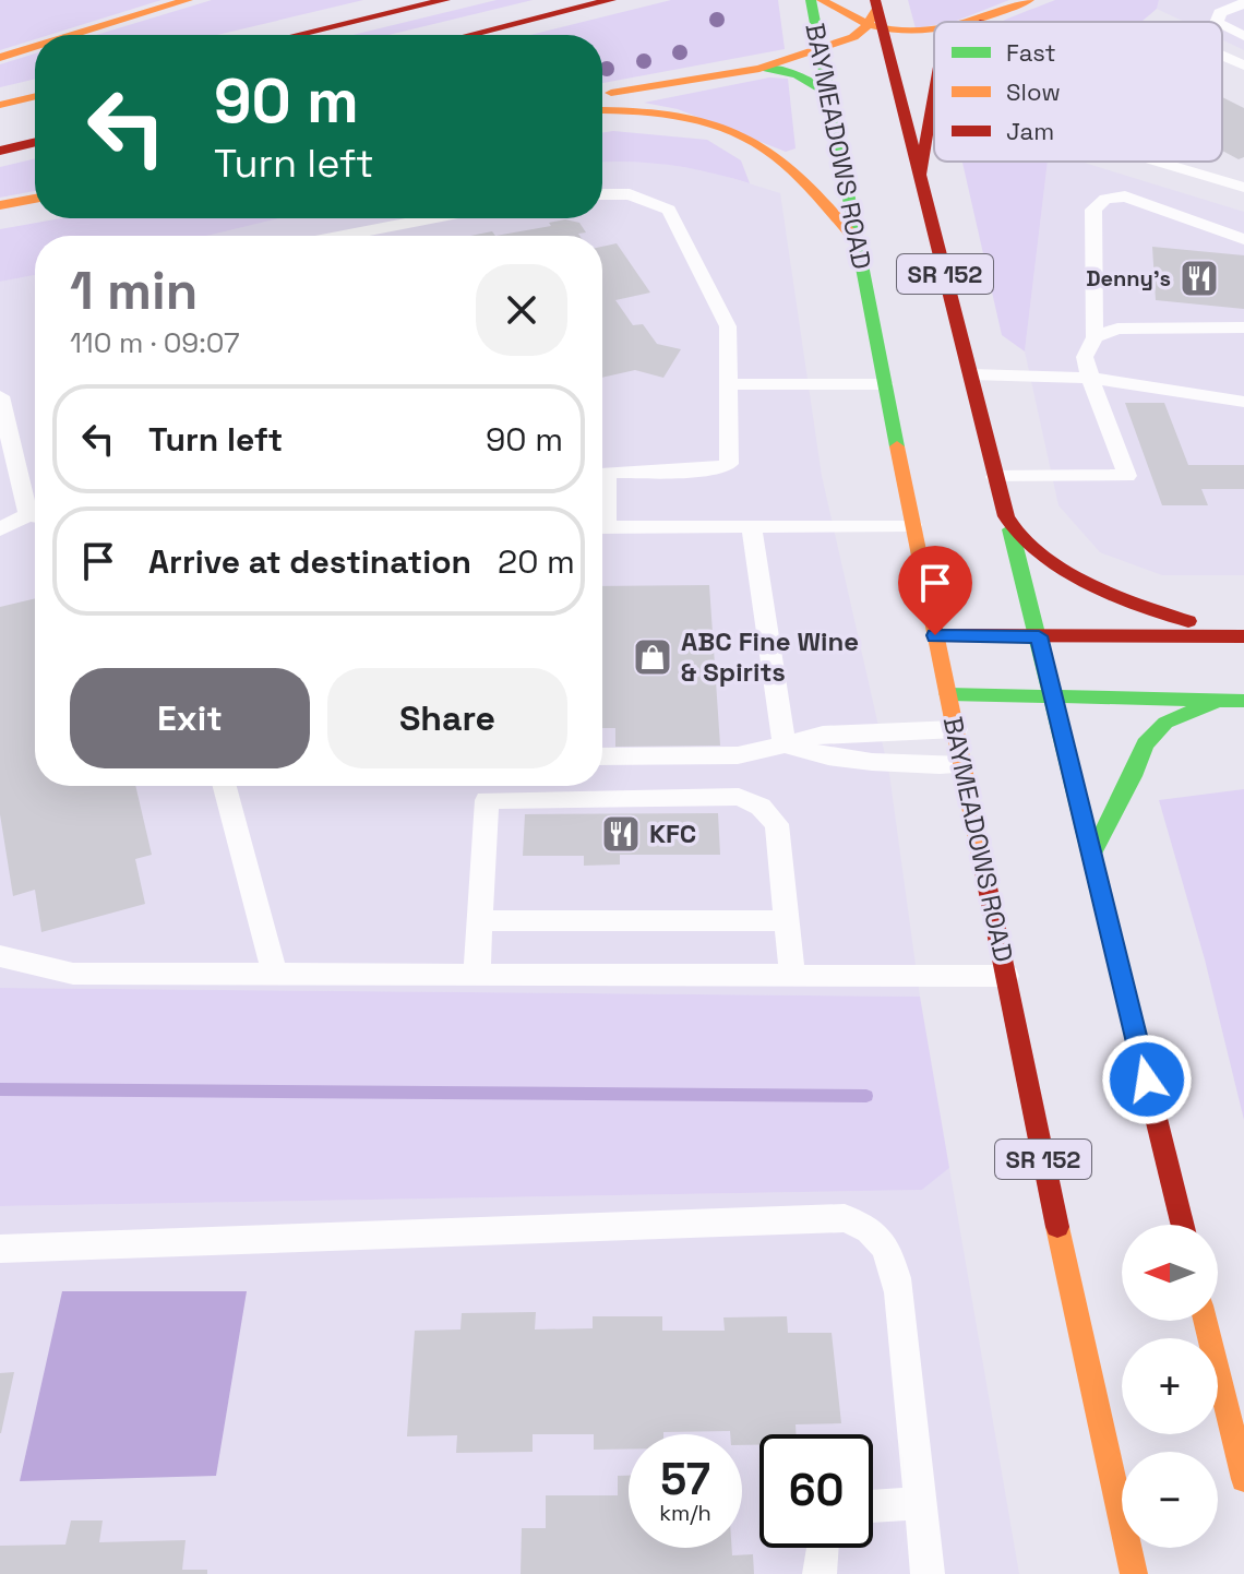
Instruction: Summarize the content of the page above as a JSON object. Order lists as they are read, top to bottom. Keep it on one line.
{"streets":{"main road":["BAYMEADOWS ROAD","SR 152"]},"places":{"restaurant":["Denny's","KFC"],"shop":["ABC Fine Wine & Spirits"]},"legend":["Fast","Slow","Jam"],"north":"left","page":{"turn":["90 m","Turn left"],"heading":["1 min","110 m · 09:07"],"list":[{"name":"Turn left","value":"90 m"},{"name":"Arrive at destination","value":"20 m"}],"buttons":["Exit","Share"],"map_buttons":["+","−"],"speed":"57 km/h","limit":"60"}}
